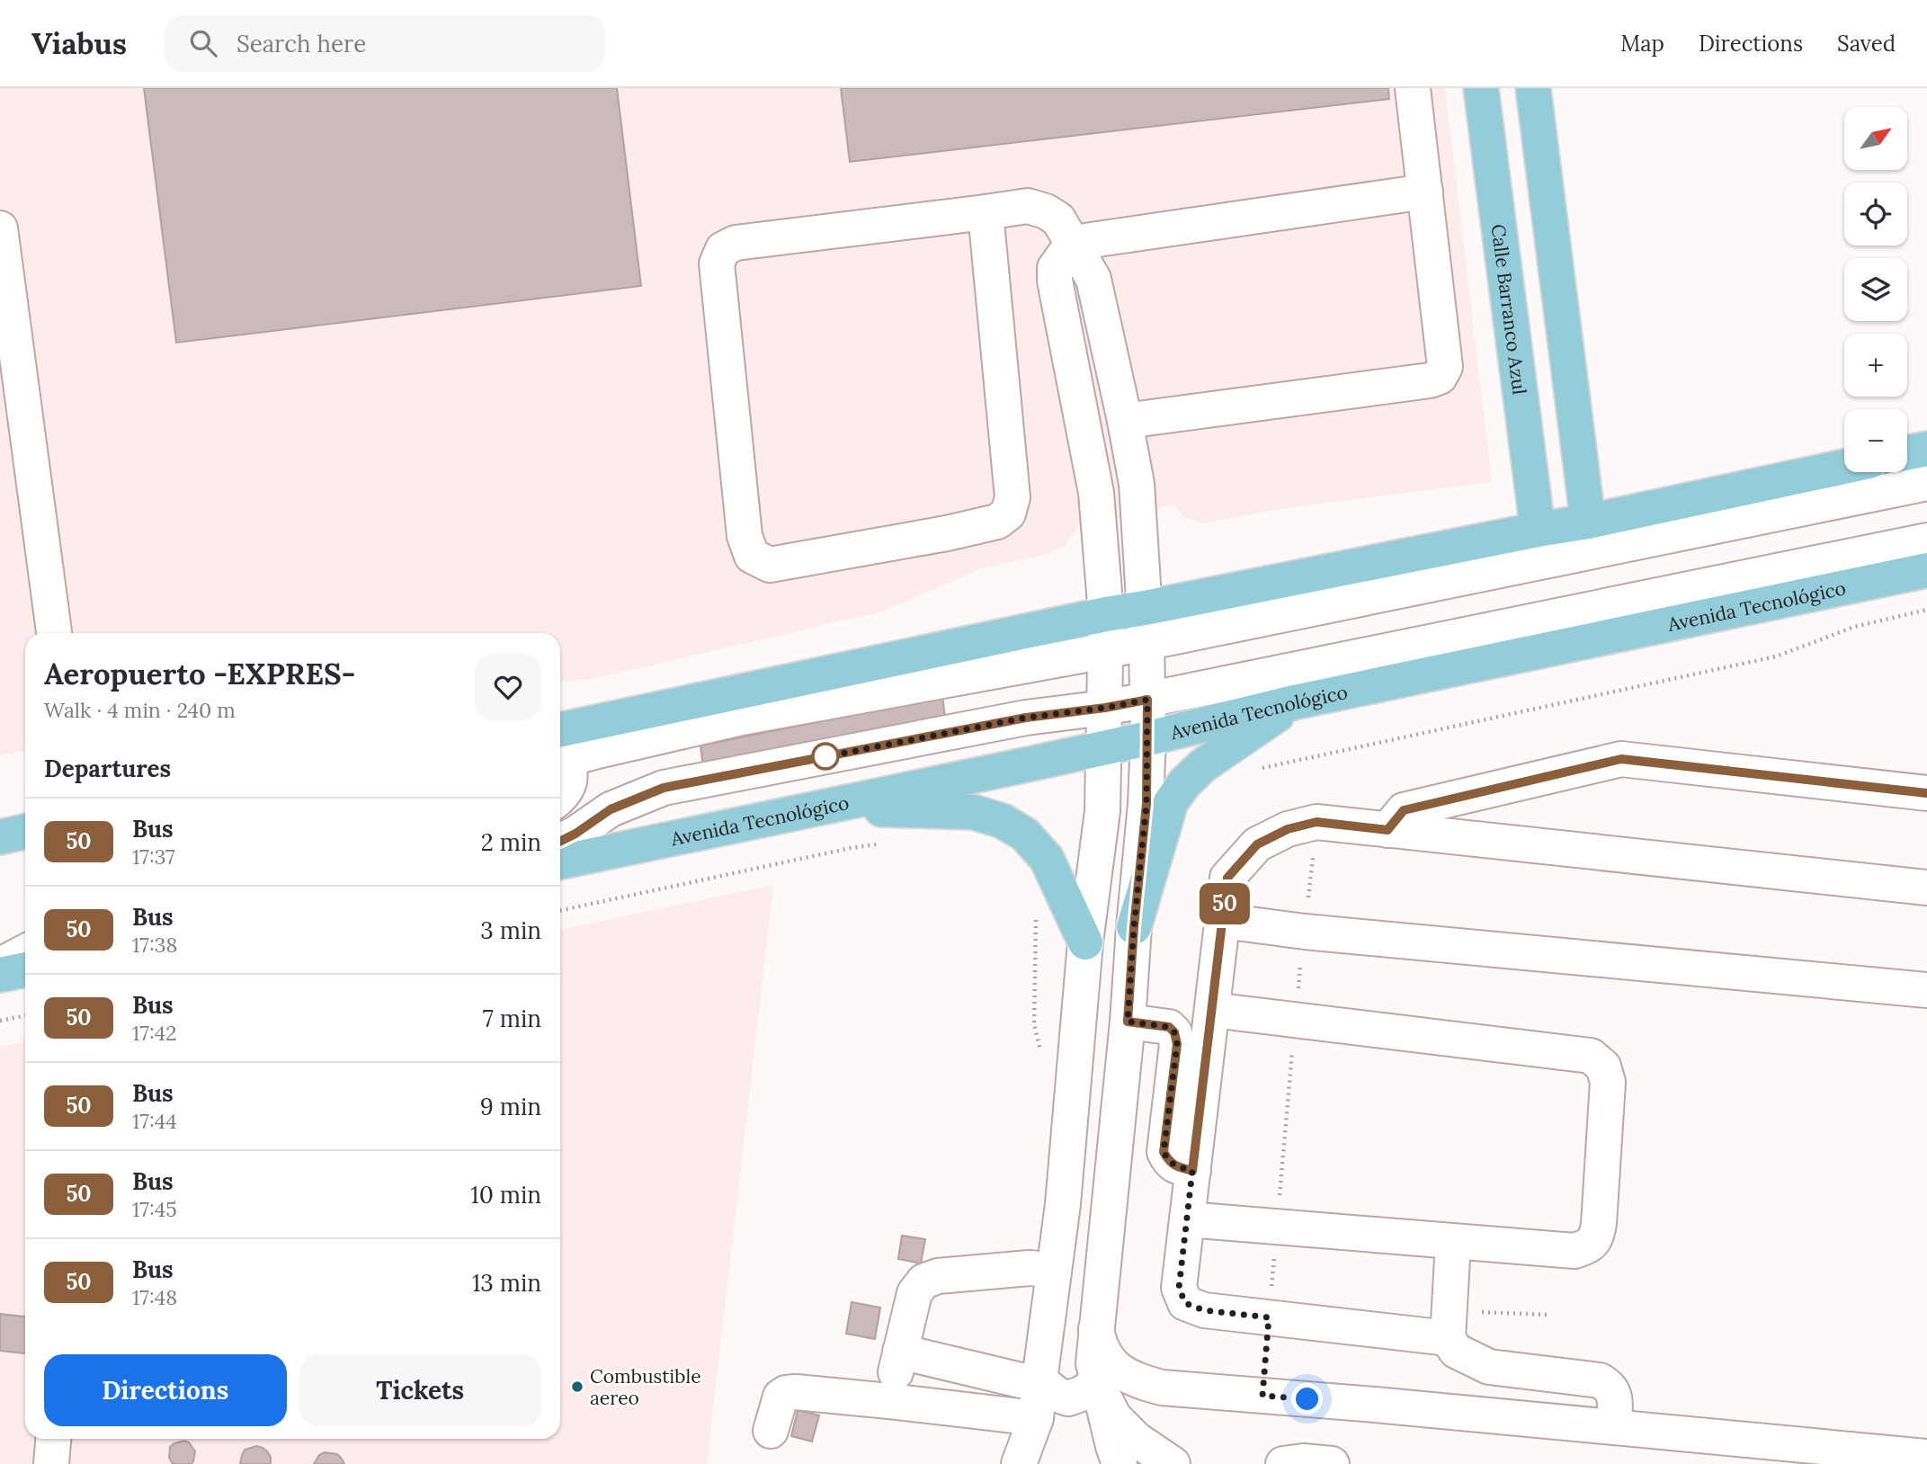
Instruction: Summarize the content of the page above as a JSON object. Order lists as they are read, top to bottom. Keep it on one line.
{"streets":{"main road":["Calle Barranco Azul","Avenida Tecnológico"]},"places":["Combustible aereo"],"lines":["bus line 50"],"north":"top right","page":{"header":"Viabus","search":"Search here","nav":["Map","Directions","Saved"],"on_map":"50","map_buttons":["+","−"],"heading":[["Aeropuerto -EXPRES-","Walk · 4 min · 240 m"],"Departures"],"list":[{"mark":"50","name":"Bus","note":"17:37","value":"2 min"},{"mark":"50","name":"Bus","note":"17:38","value":"3 min"},{"mark":"50","name":"Bus","note":"17:42","value":"7 min"},{"mark":"50","name":"Bus","note":"17:44","value":"9 min"},{"mark":"50","name":"Bus","note":"17:45","value":"10 min"},{"mark":"50","name":"Bus","note":"17:48","value":"13 min"}],"buttons":["Directions","Tickets"]}}
